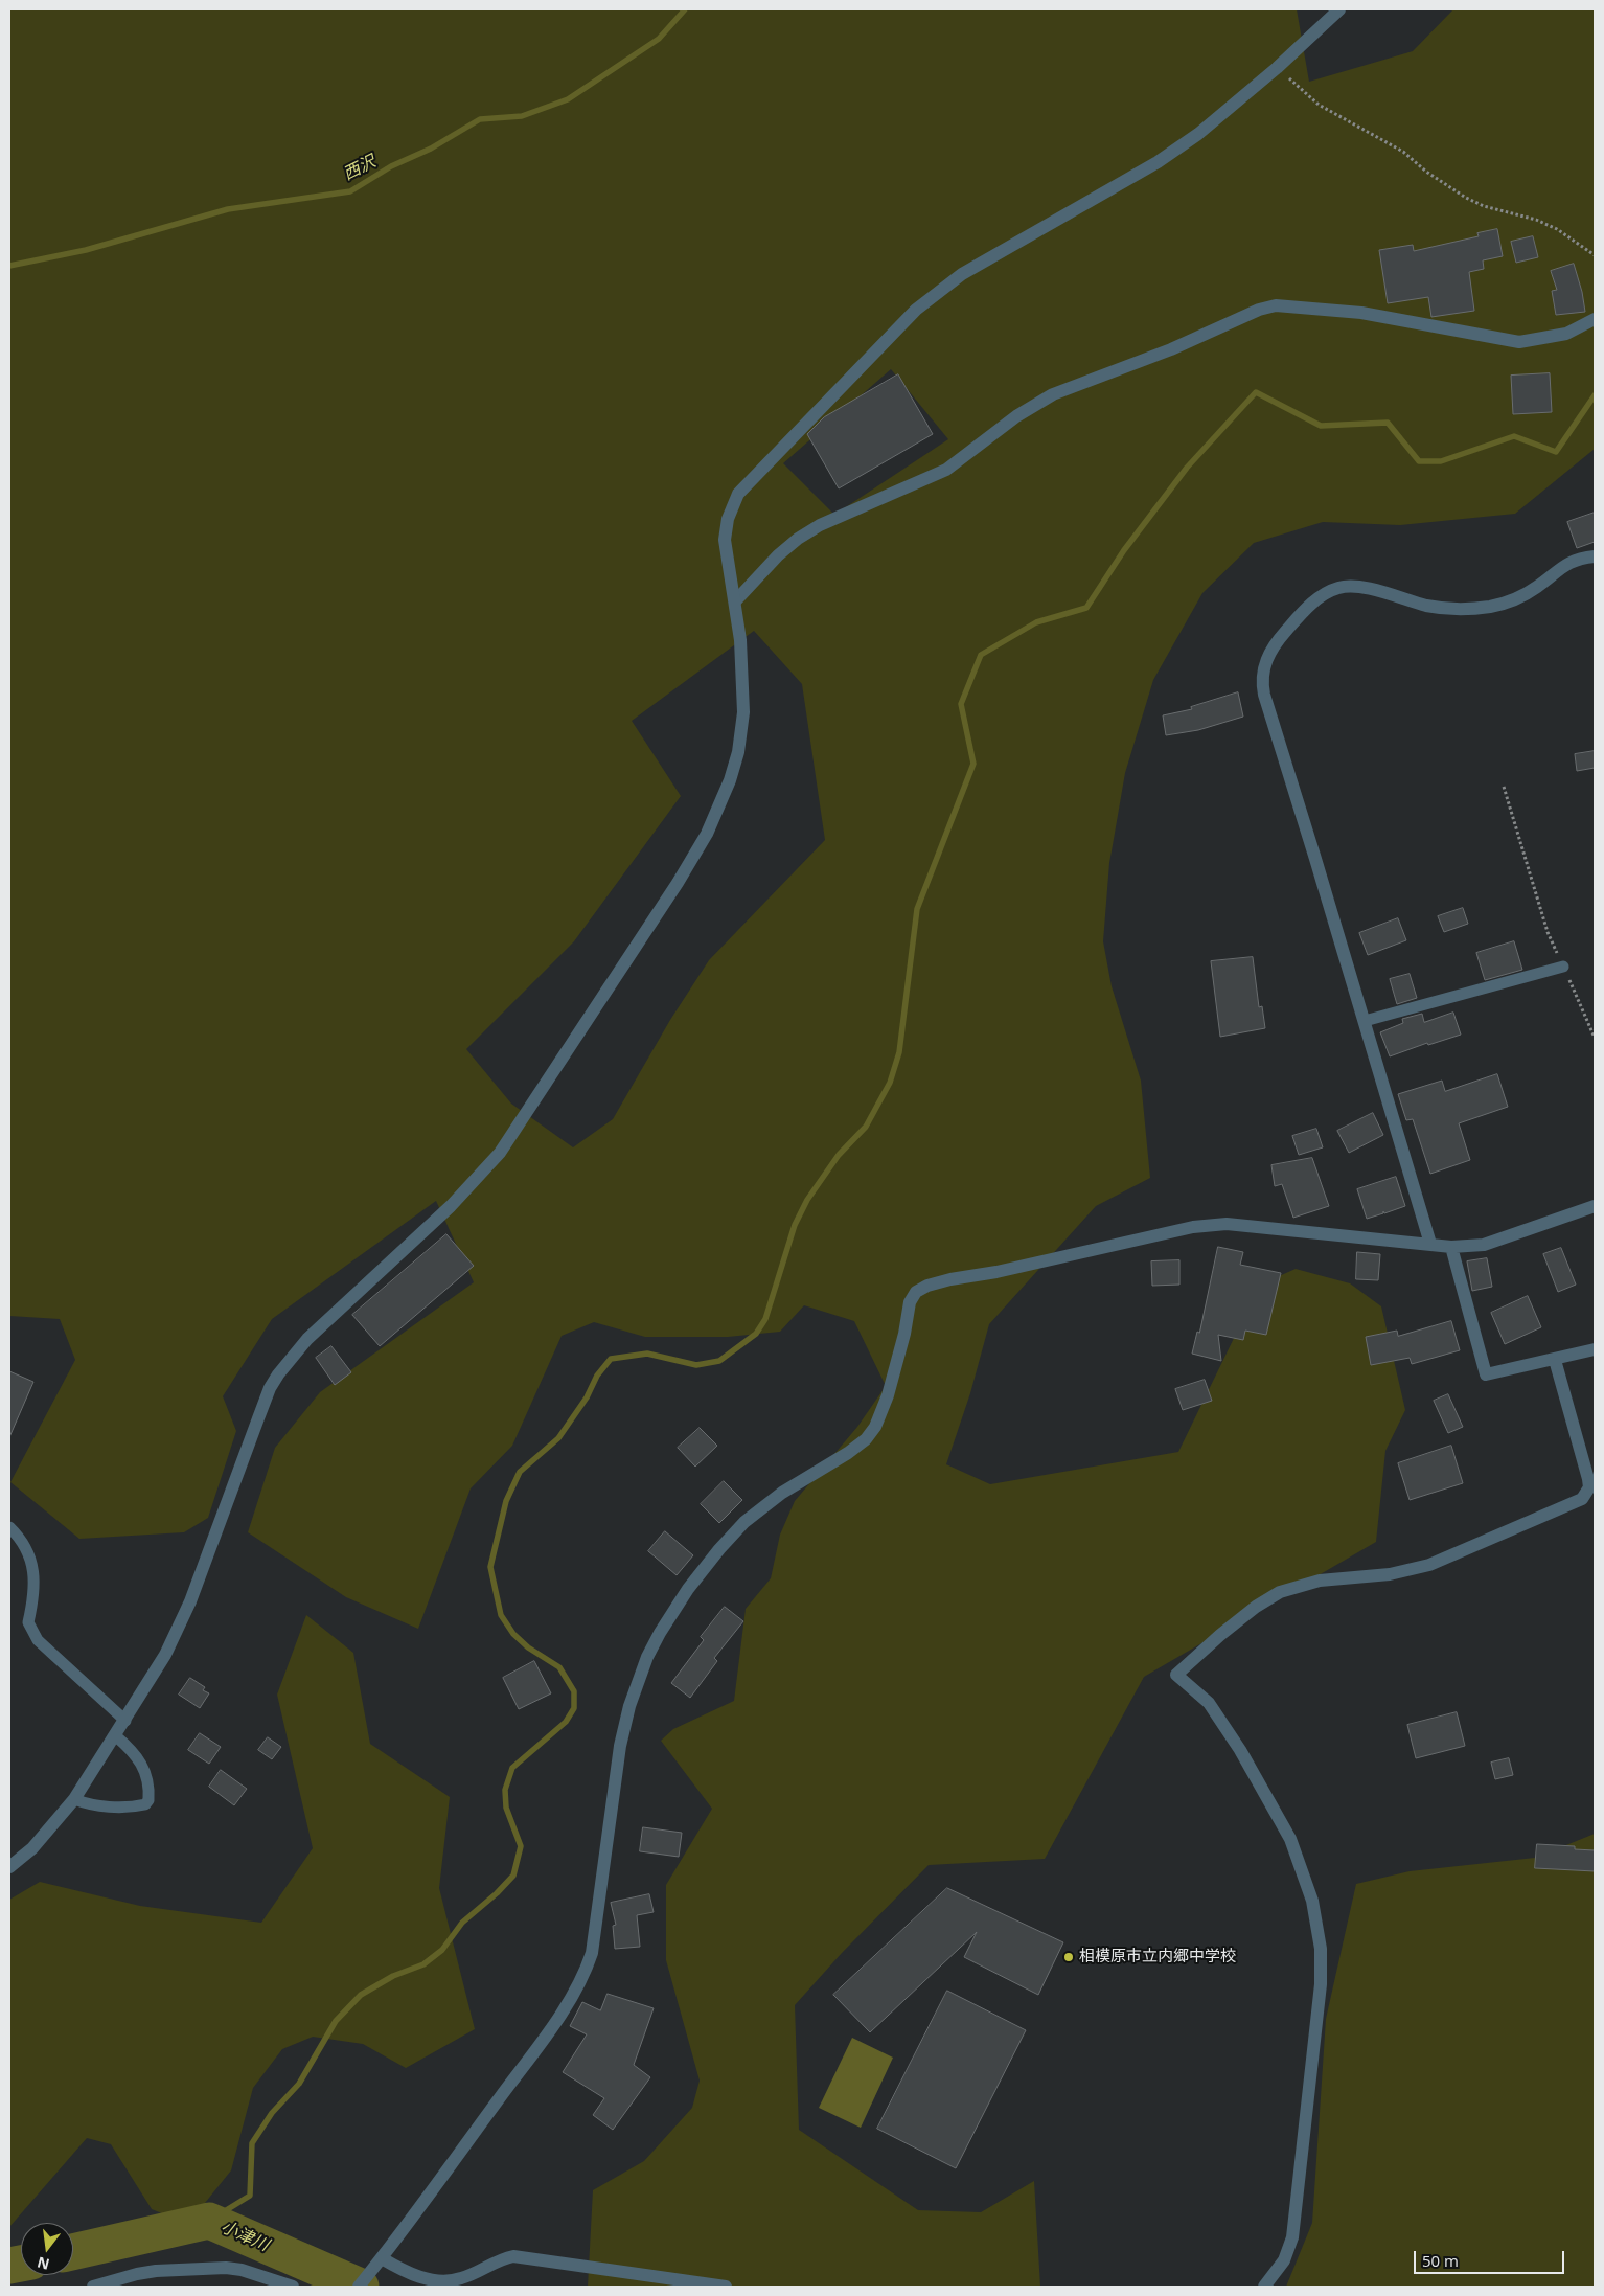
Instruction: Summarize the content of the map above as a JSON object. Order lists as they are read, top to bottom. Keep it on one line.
{"water":["西沢","小津川"],"places":["相模原市立内郷中学校"],"scale_bar":"50 m","north":"bottom"}
